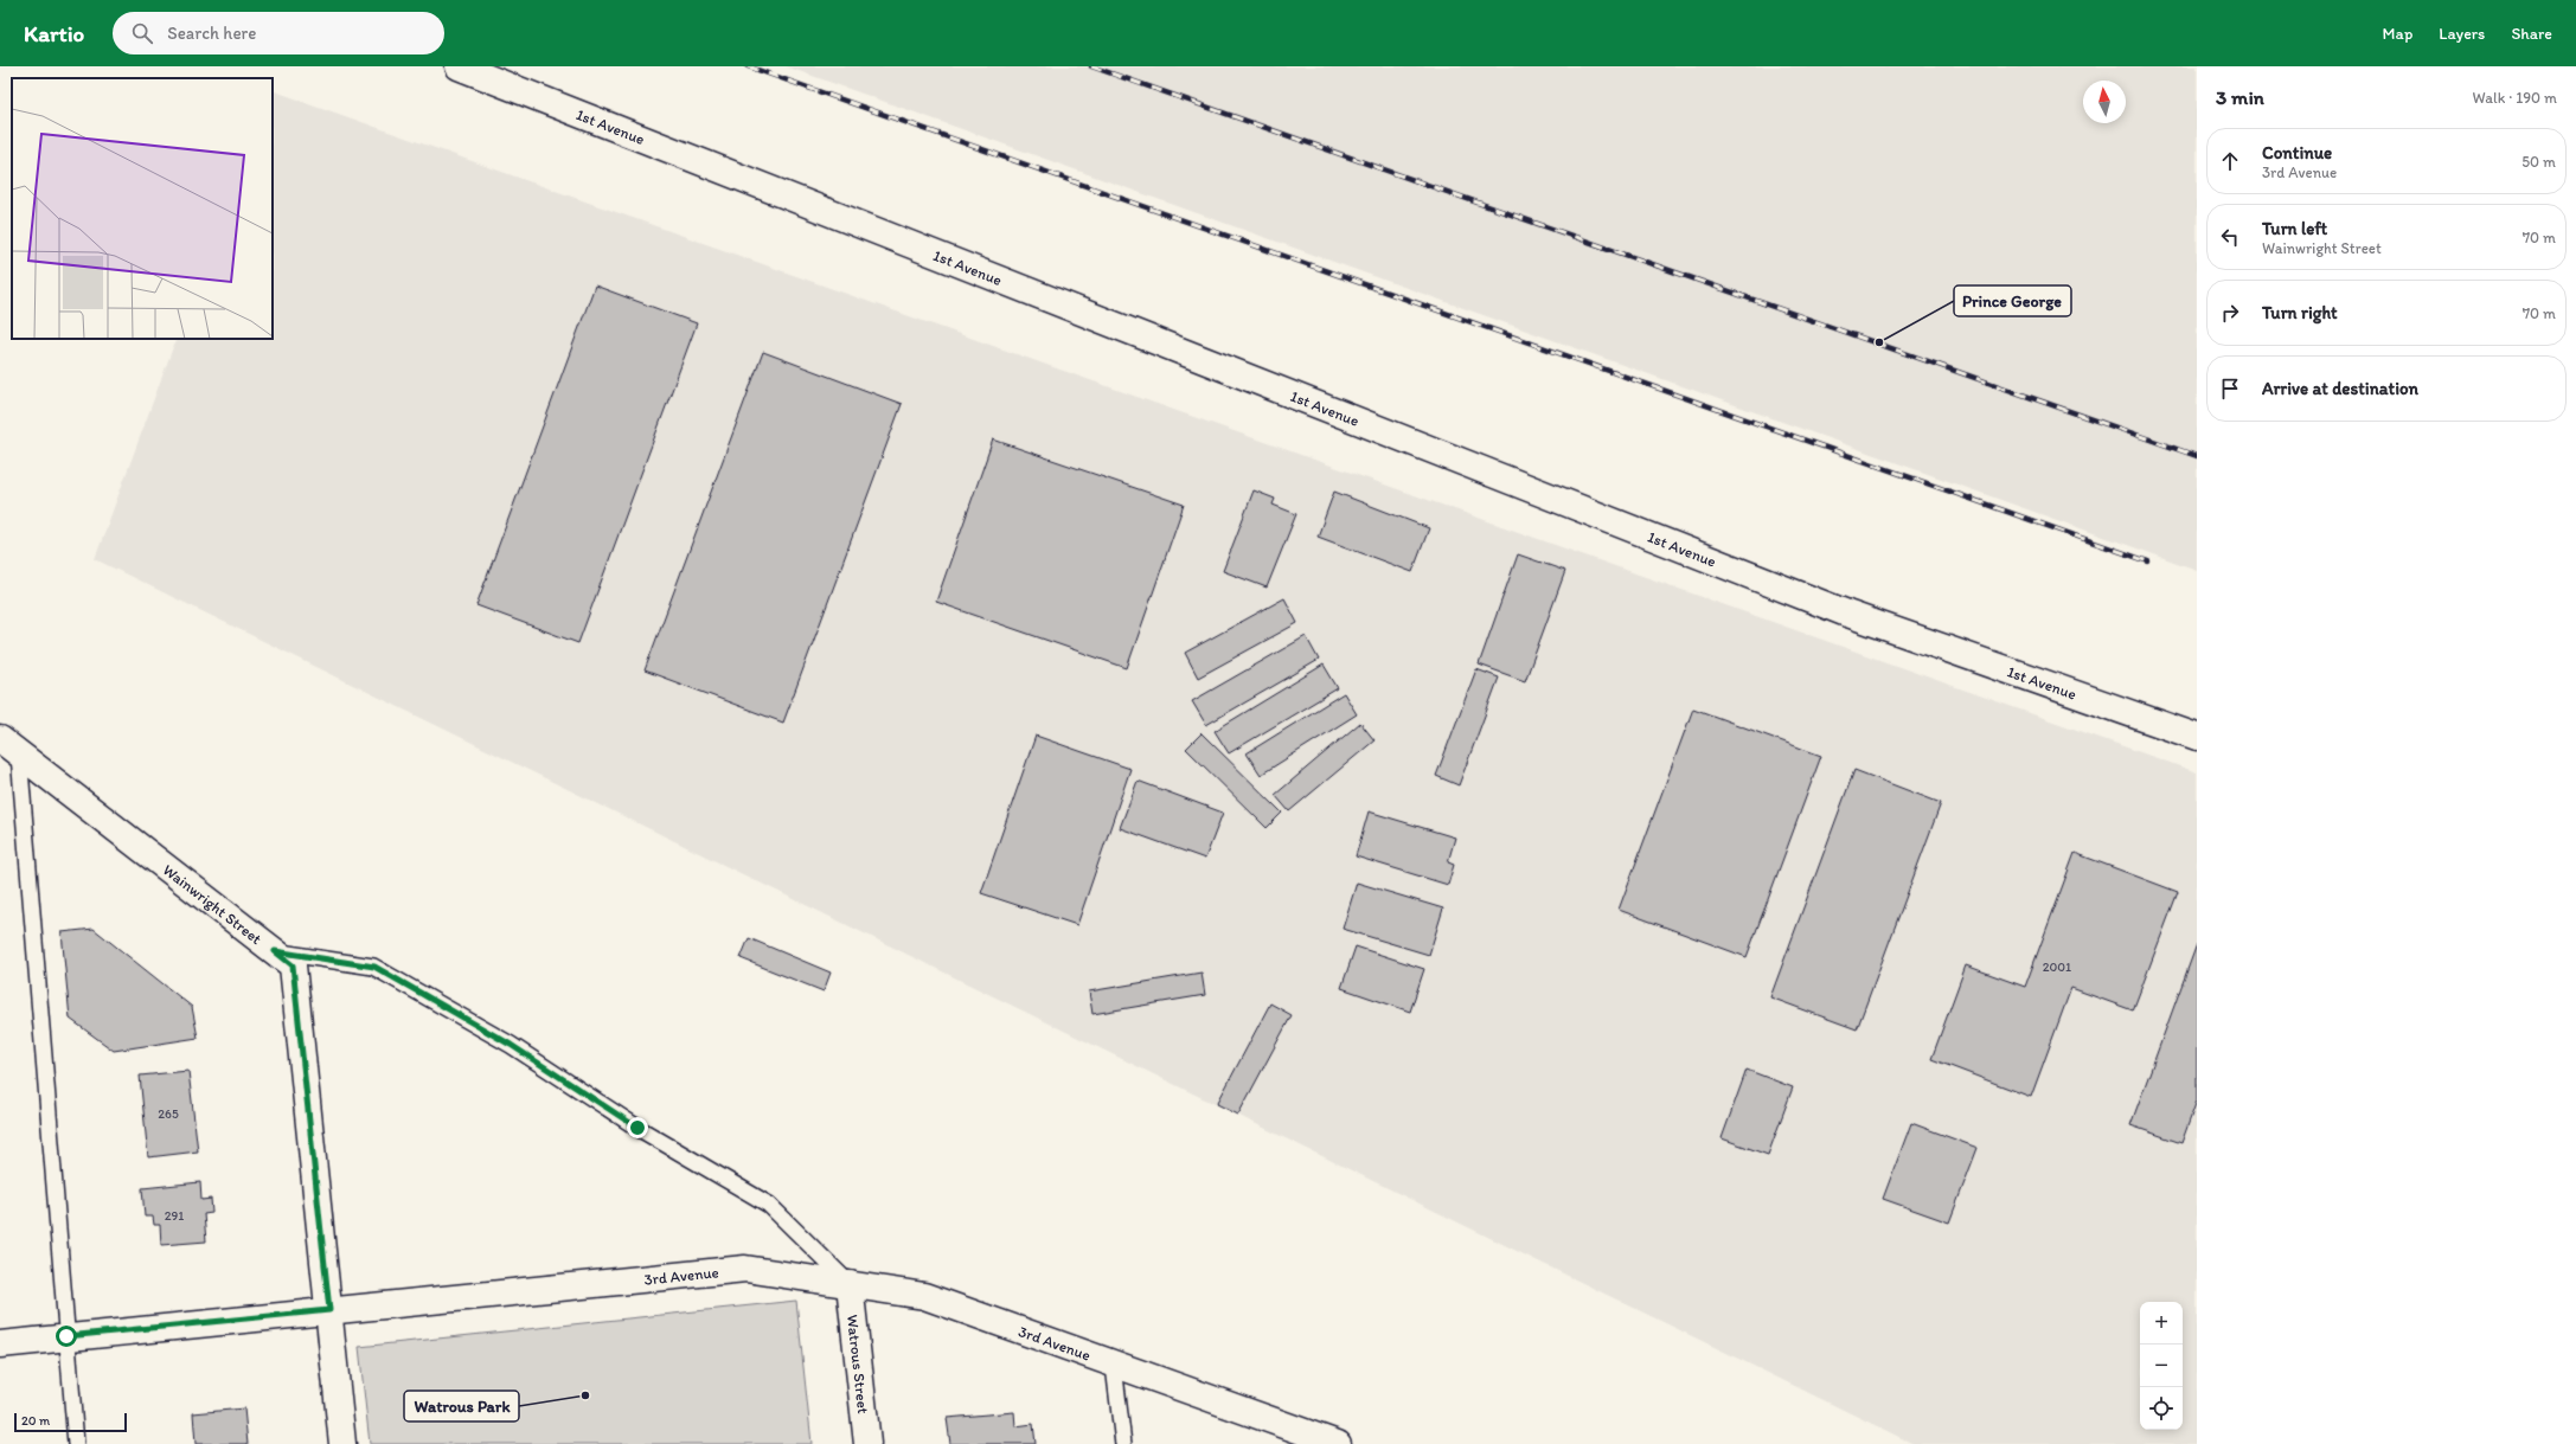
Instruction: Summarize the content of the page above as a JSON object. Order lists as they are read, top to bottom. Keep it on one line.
{"streets":{"street":["1st Avenue","Wainwright Street","3rd Avenue","Watrous Street"]},"crossings":[["Wainwright Street","3rd Avenue"],["3rd Avenue","Watrous Street"]],"places":["Prince George","Watrous Park"],"house_numbers":["2001","265","291"],"scale_bar":"20 m","north":"top","page":{"header":"Kartio","search":"Search here","nav":["Map","Layers","Share"],"heading":["3 min","Walk · 190 m"],"list":[["Continue","3rd Avenue","50 m"],["Turn left","Wainwright Street","70 m"],["Turn right","70 m"],"Arrive at destination"],"map_buttons":["+","−"],"scale":"20 m"}}
